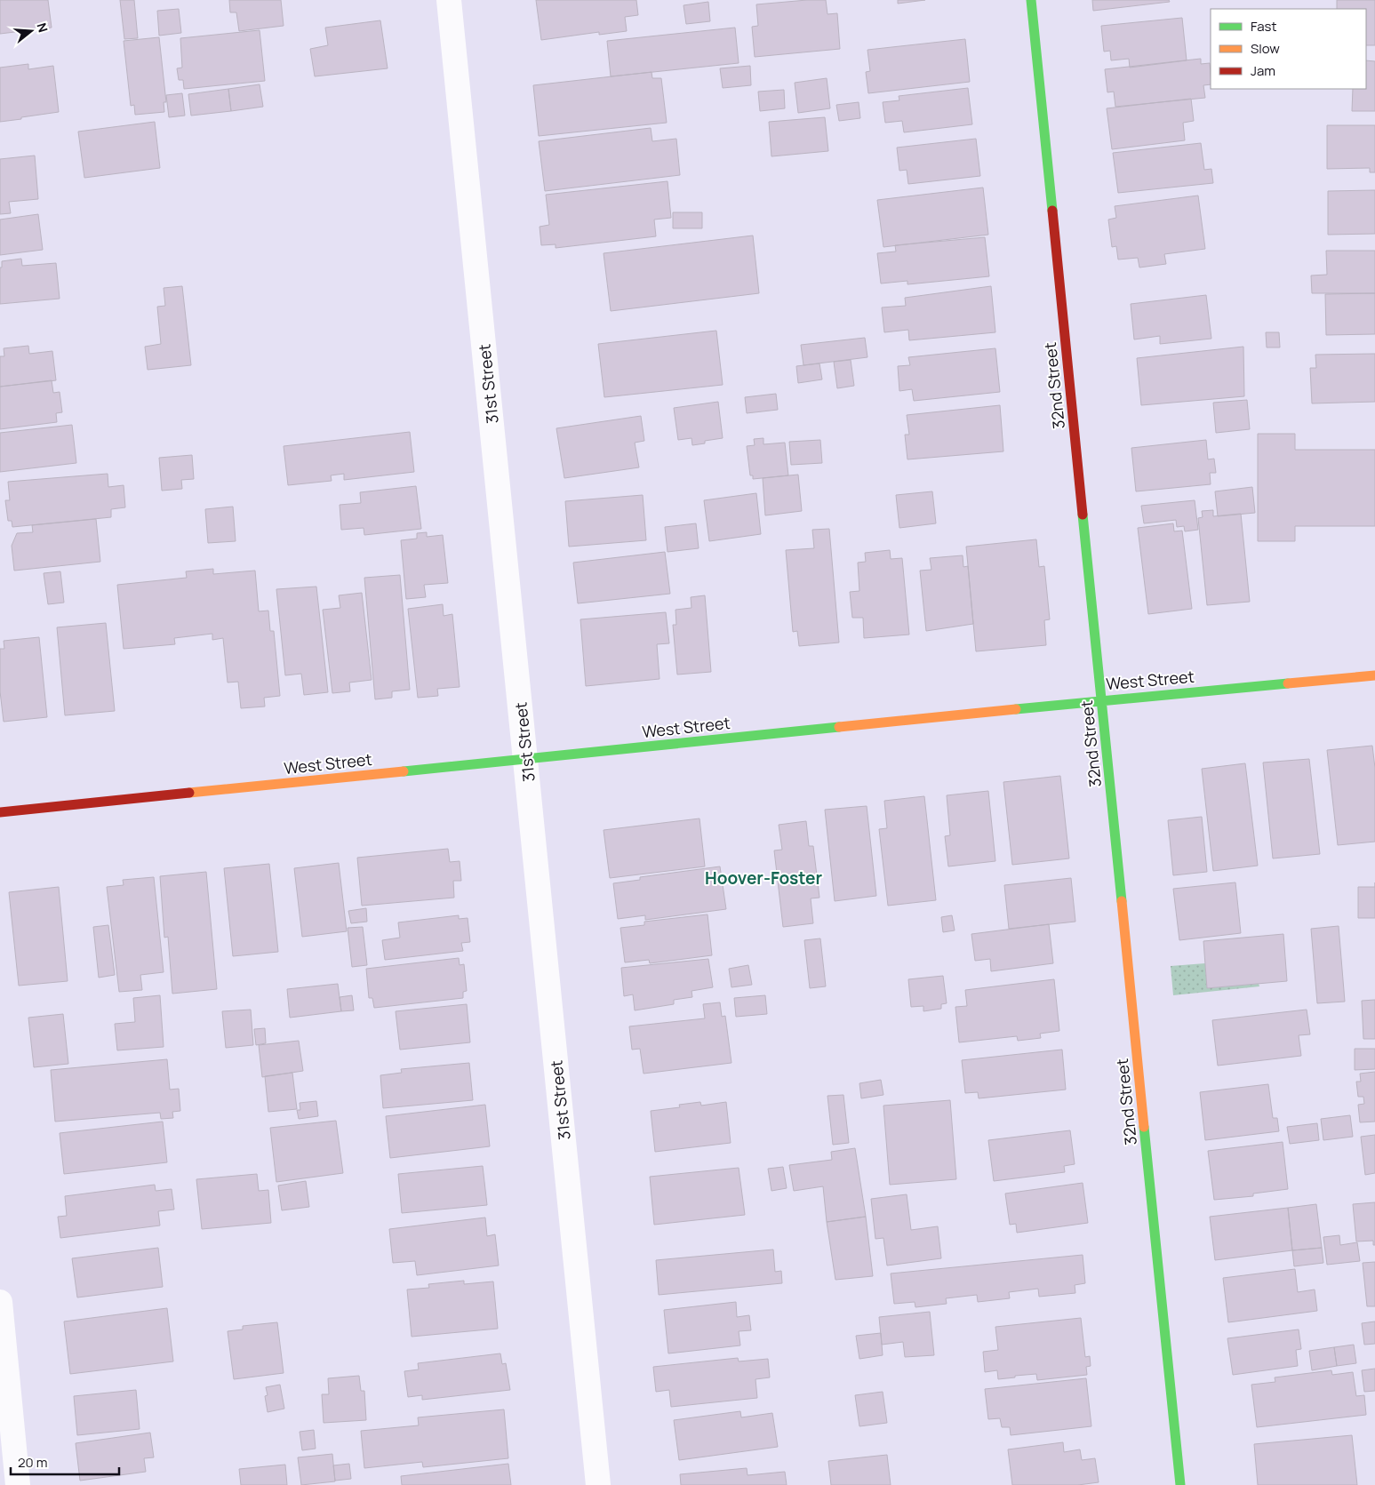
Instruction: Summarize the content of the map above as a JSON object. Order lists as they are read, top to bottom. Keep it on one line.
{"streets":{"street":["31st Street","32nd Street","West Street"]},"crossings":[["31st Street","West Street"],["32nd Street","West Street"]],"districts":["Hoover-Foster"],"legend":["Fast","Slow","Jam"],"scale_bar":"20 m","north":"right"}
